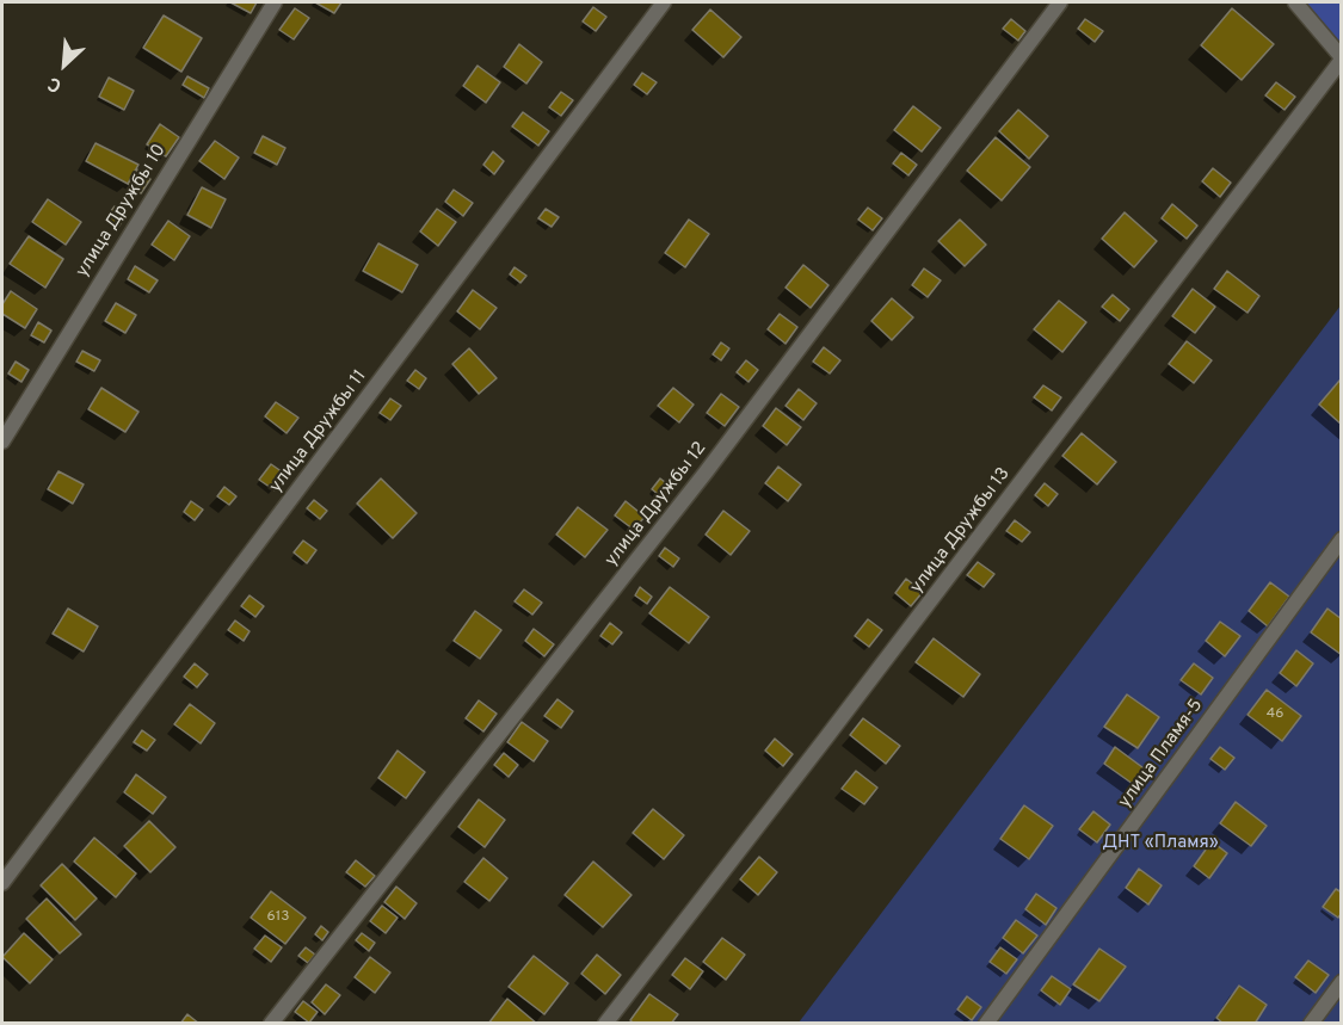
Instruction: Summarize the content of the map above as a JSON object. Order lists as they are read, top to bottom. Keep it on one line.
{"streets":{"street":["улица Дружбы 10","улица Дружбы 11","улица Дружбы 12","улица Дружбы 13","улица Пламя-5"]},"parks":["ДНТ «Пламя»"],"house_numbers":["46","613"],"north":"bottom left"}
